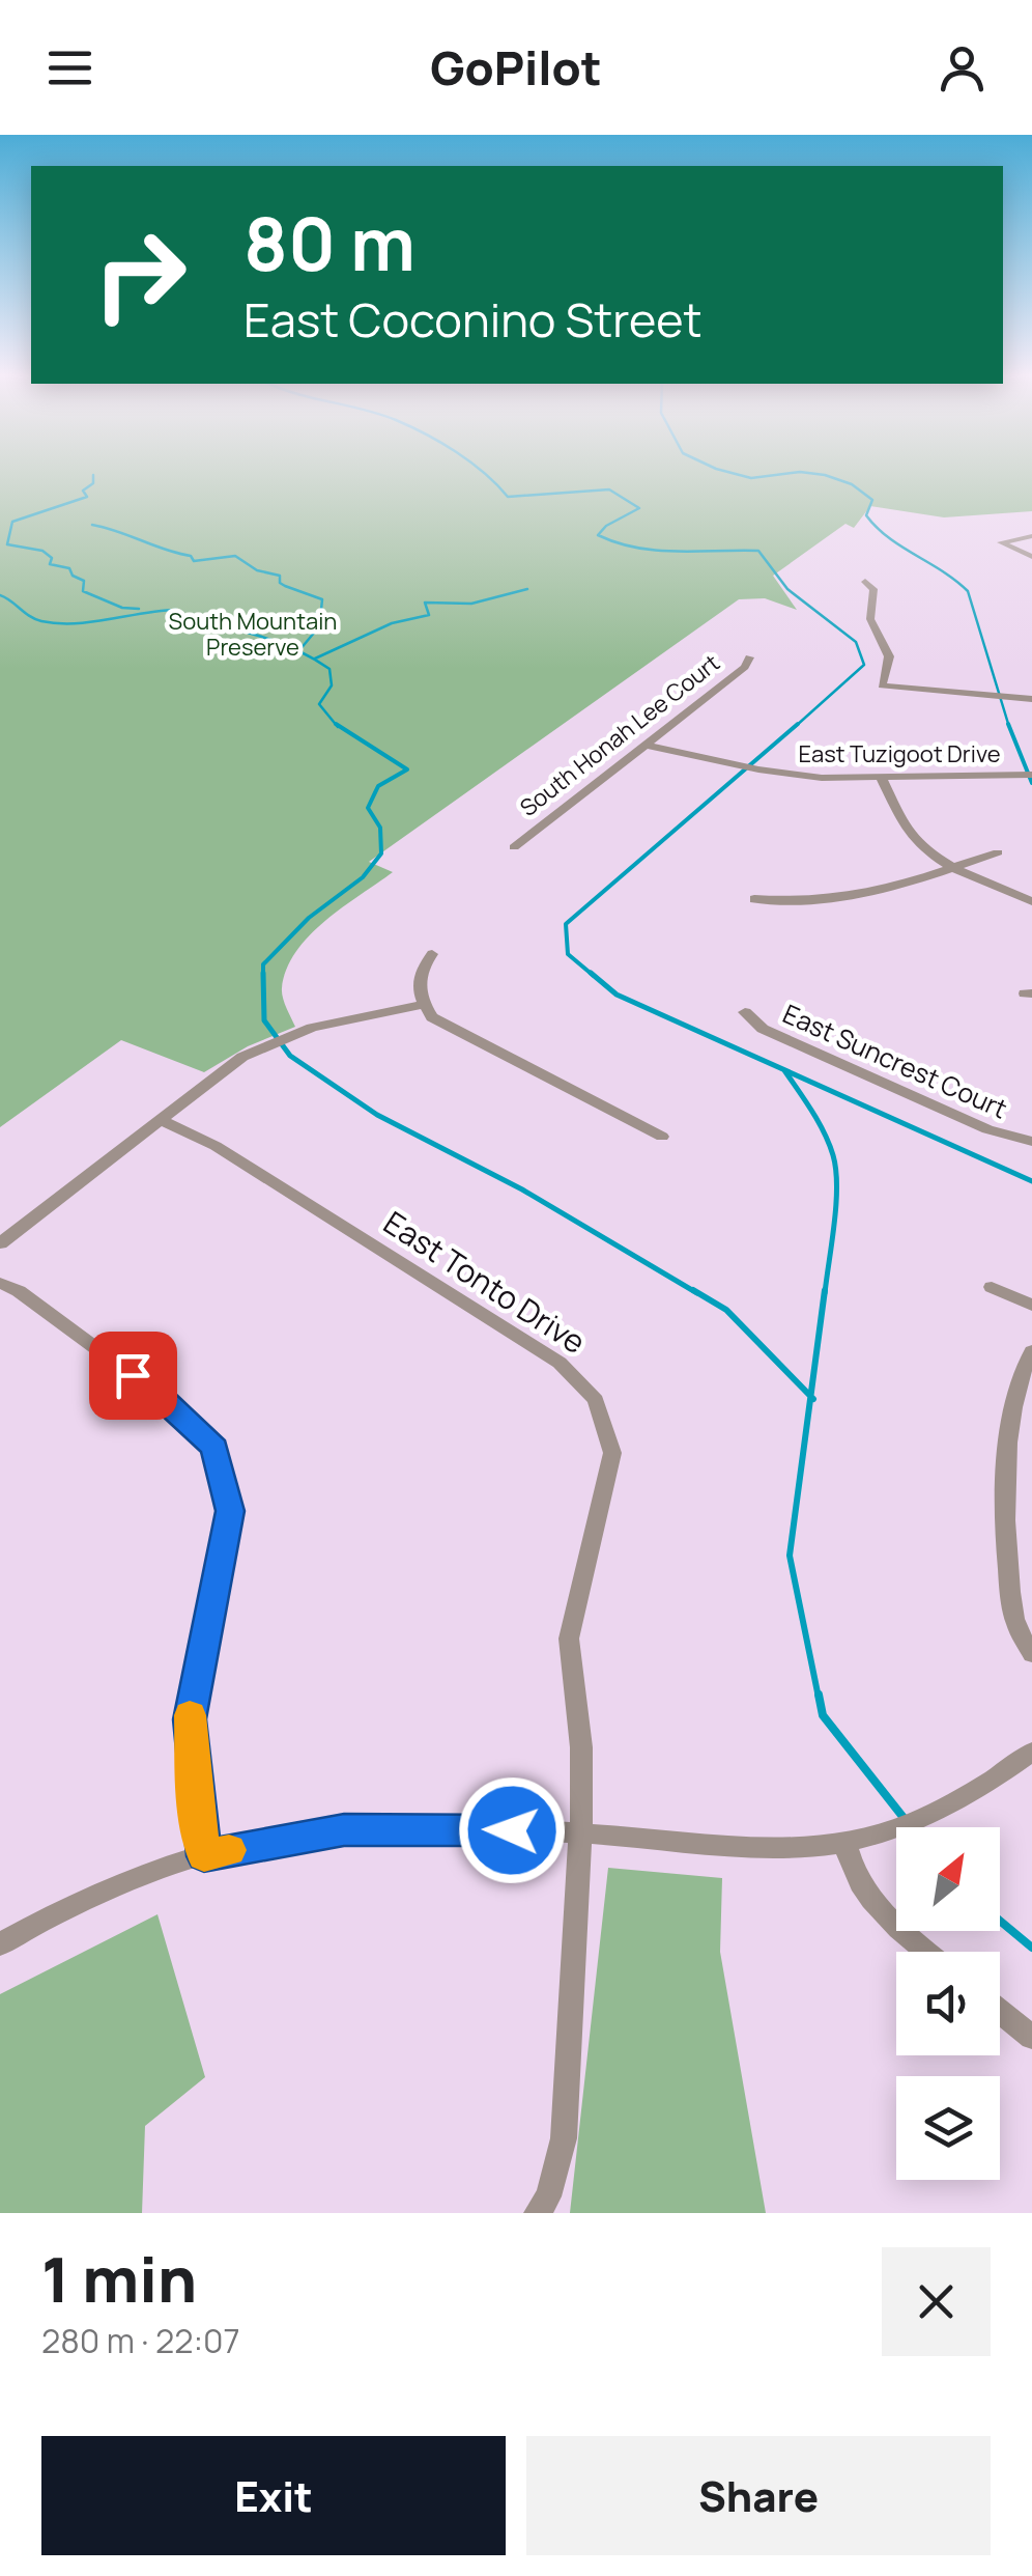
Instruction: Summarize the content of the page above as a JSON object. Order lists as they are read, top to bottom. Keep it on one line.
{"streets":{"street":["South Honah Lee Court","East Tuzigoot Drive","East Suncrest Court","East Tonto Drive"]},"crossings":[["South Honah Lee Court","East Tuzigoot Drive"]],"parks":["South Mountain Preserve"],"north":"top right","page":{"header":"GoPilot","turn":["80 m","East Coconino Street"],"heading":["1 min","280 m · 22:07"],"buttons":["Exit","Share"]}}
